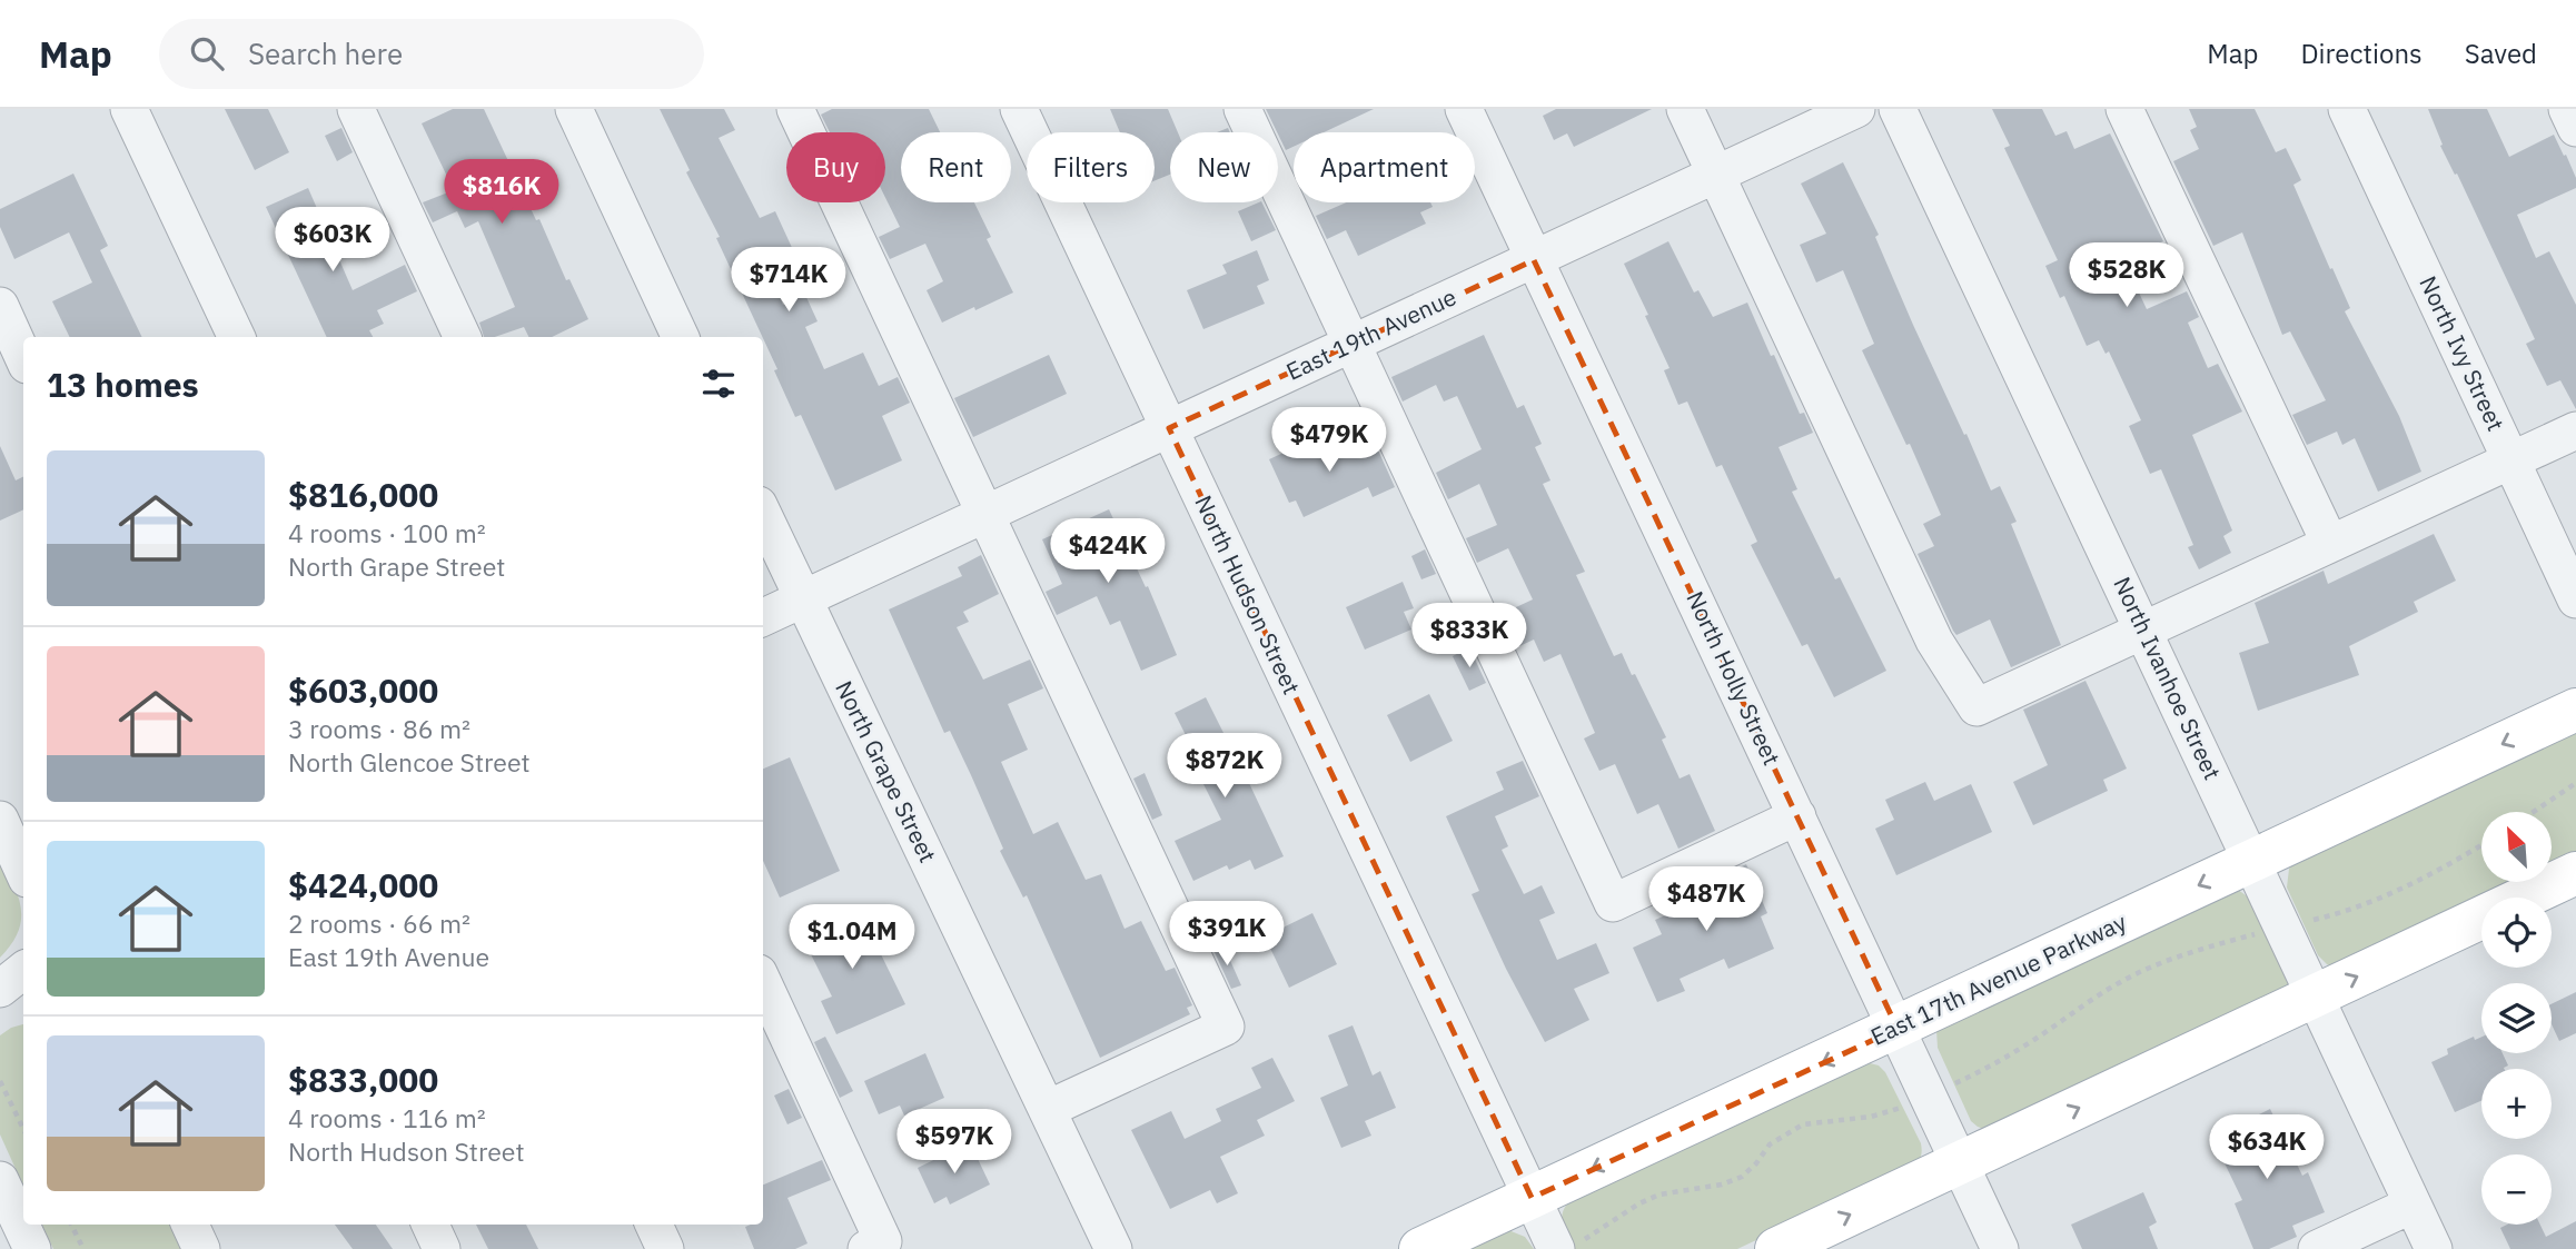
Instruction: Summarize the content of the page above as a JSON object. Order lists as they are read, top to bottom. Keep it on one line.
{"streets":{"main road":["East 17th Avenue Parkway"],"street":["East 19th Avenue","North Ivy Street","North Hudson Street","North Holly Street","North Ivanhoe Street","North Grape Street"]},"crossings":[["East 19th Avenue","North Hudson Street"],["East 19th Avenue","North Holly Street"],["East 19th Avenue","North Grape Street"],["North Hudson Street","East 17th Avenue Parkway"],["North Holly Street","East 17th Avenue Parkway"],["North Ivanhoe Street","East 17th Avenue Parkway"]],"north":"top left","page":{"header":"Map","search":"Search here","nav":["Map","Directions","Saved"],"chip":["Buy","Rent","Filters","New","Apartment"],"price":["$816K","$603K","$528K","$714K","$479K","$424K","$833K","$872K","$487K","$391K","$1.04M","$597K","$634K"],"heading":"13 homes","list":[{"name":"$816,000","note":"4 rooms · 100 m² · North Grape Street"},{"name":"$603,000","note":"3 rooms · 86 m² · North Glencoe Street"},{"name":"$424,000","note":"2 rooms · 66 m² · East 19th Avenue"},{"name":"$833,000","note":"4 rooms · 116 m² · North Hudson Street"}],"map_buttons":["+","−"]}}
